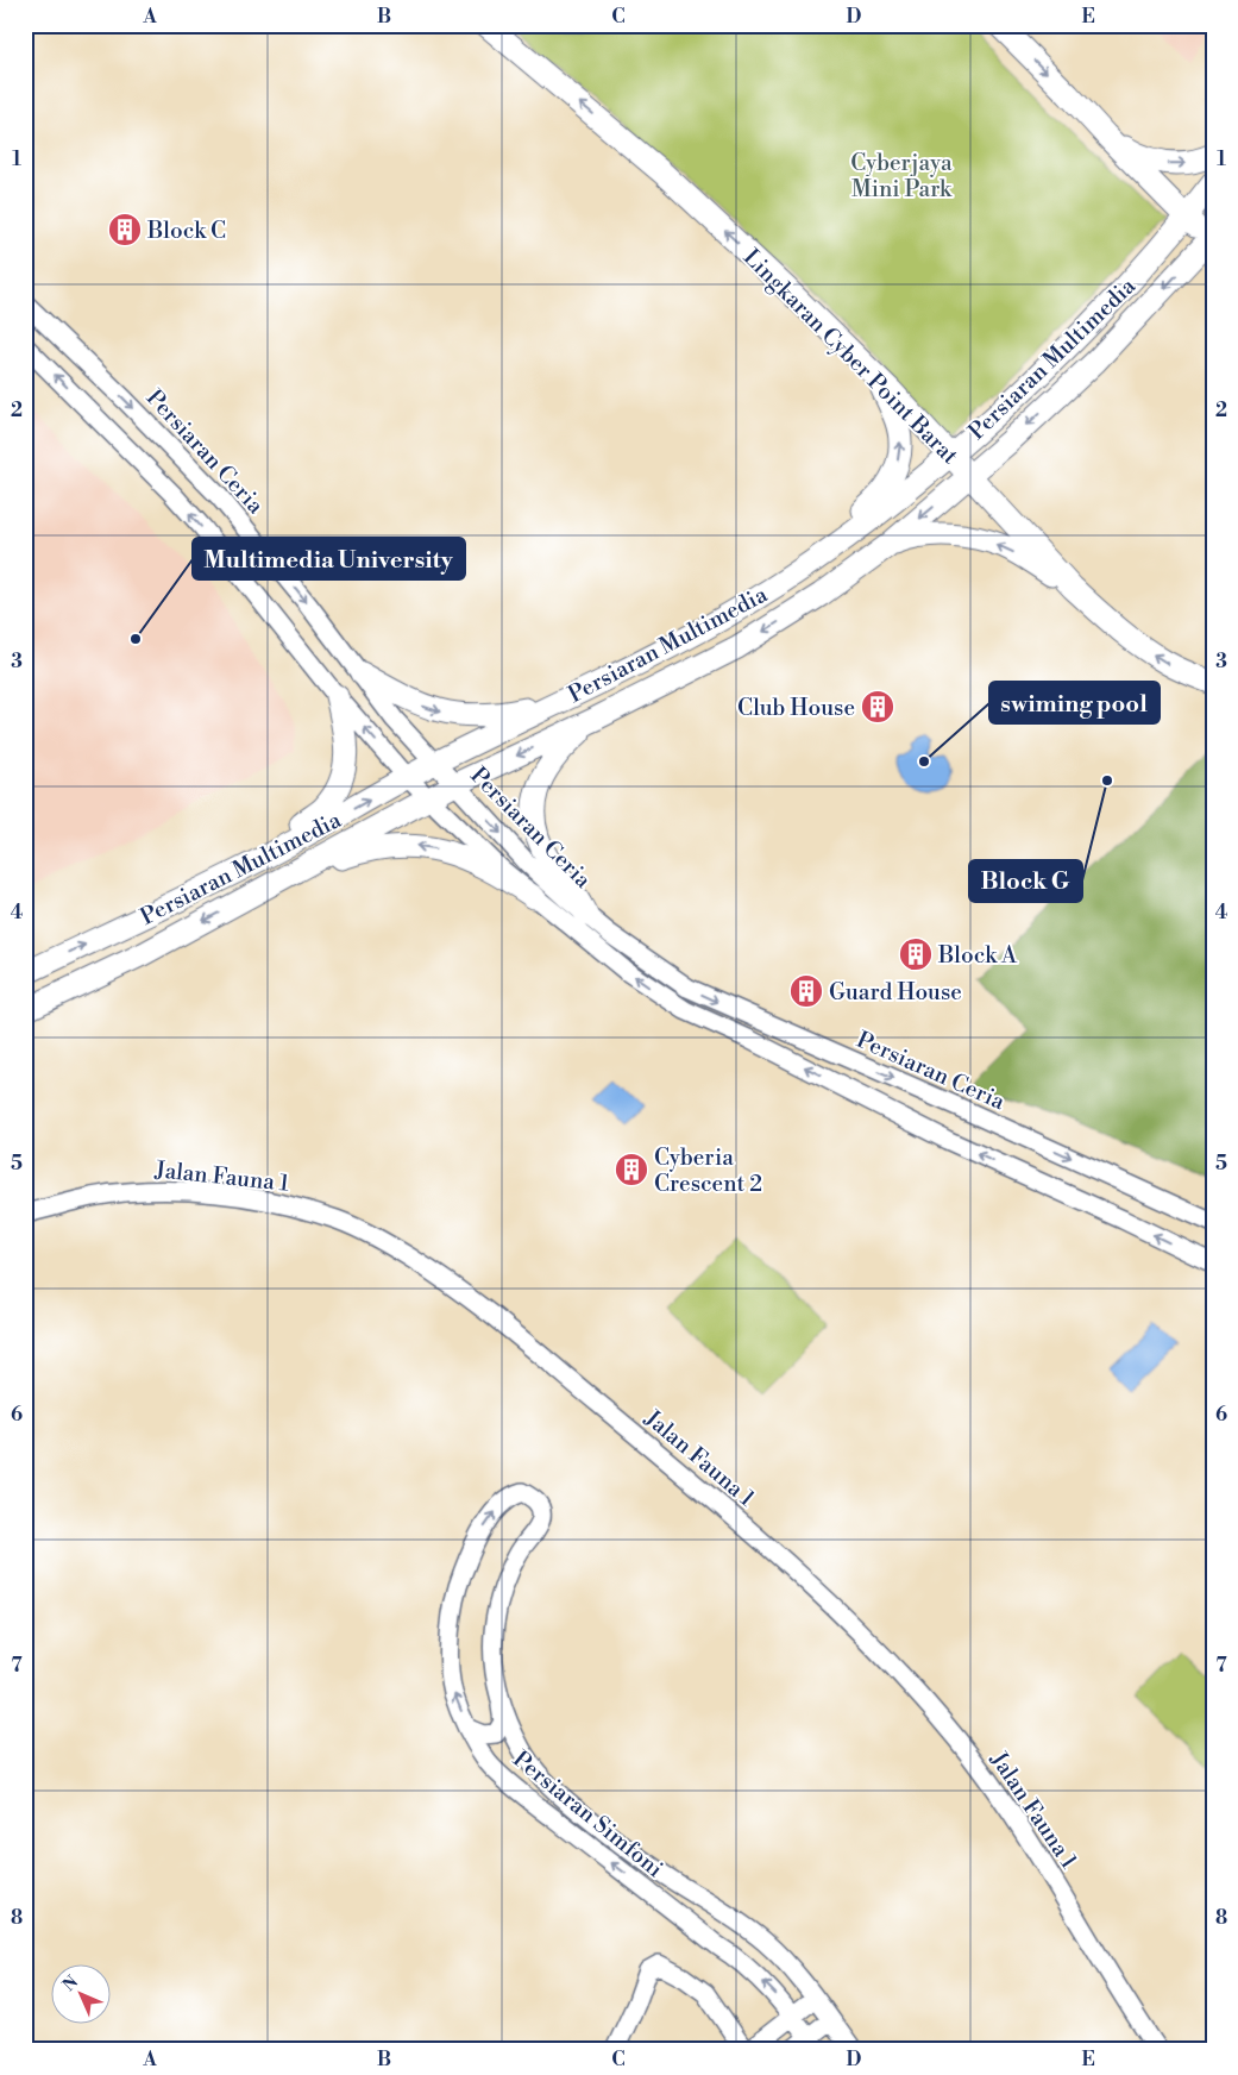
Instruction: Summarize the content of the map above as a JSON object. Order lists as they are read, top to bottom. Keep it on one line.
{"streets":{"main road":["Lingkaran Cyber Point Barat","Persiaran Multimedia"],"street":["Persiaran Ceria","Jalan Fauna 1","Persiaran Simfoni"]},"crossings":[["Lingkaran Cyber Point Barat","Persiaran Multimedia"],["Persiaran Multimedia","Persiaran Ceria"]],"one_way":["Lingkaran Cyber Point Barat"],"parks":["Cyberjaya Mini Park"],"places":{"building":["Block C","Club House","Block A","Guard House","Cyberia Crescent 2"],"other":["Multimedia University","swiming pool","Block G"]},"north":"top left","grid":{"columns":["A","B","C","D","E"],"rows":["1","2","3","4","5","6","7","8"]}}
